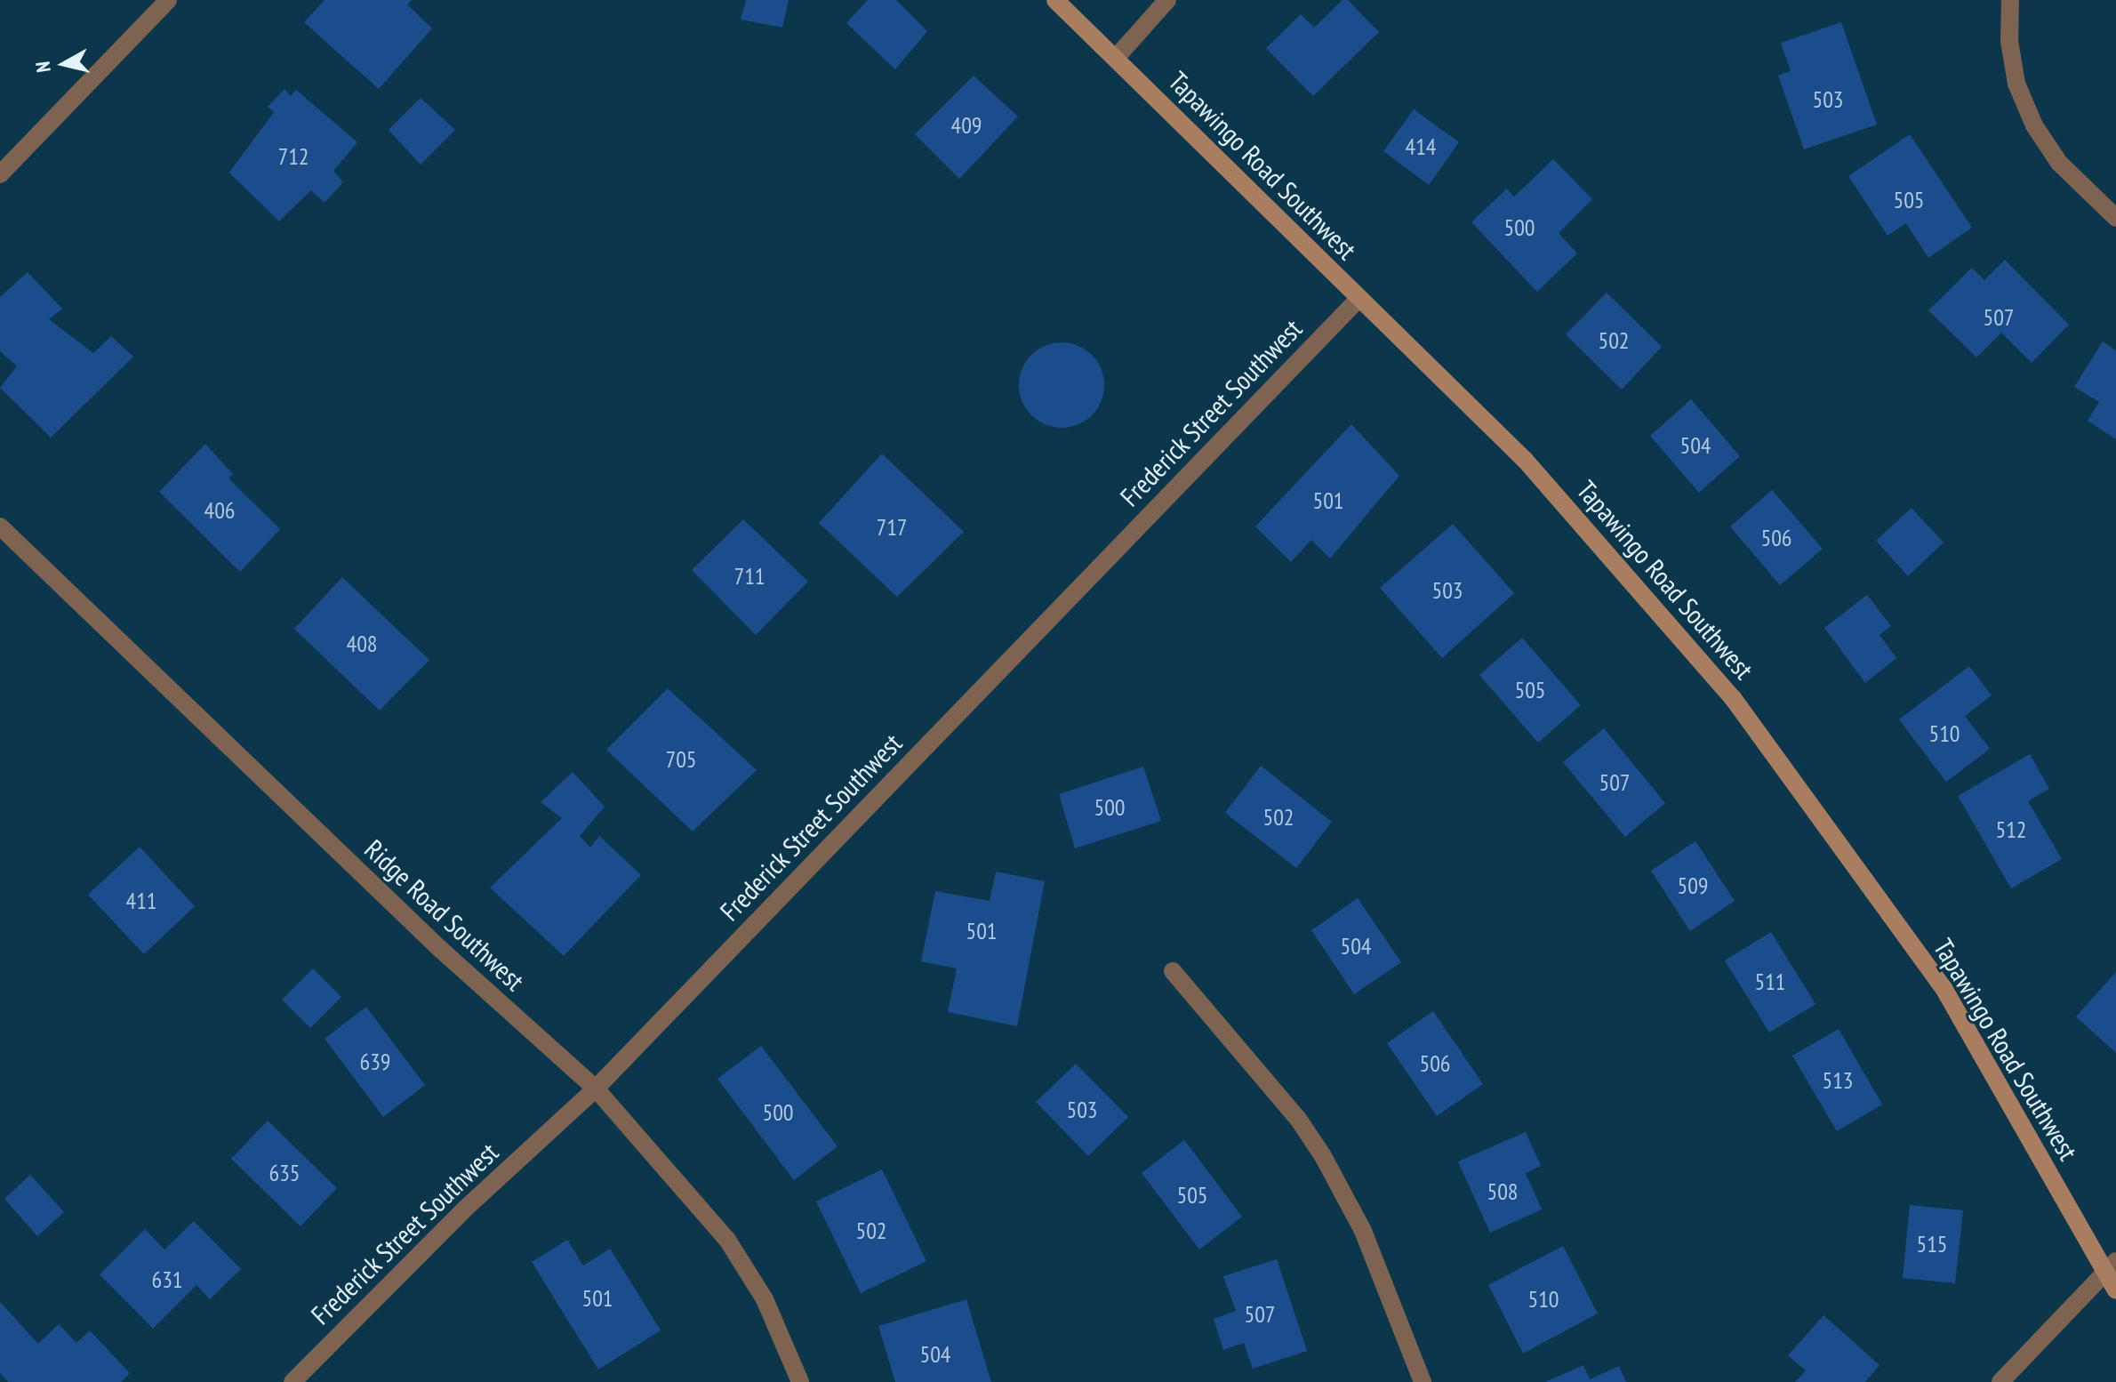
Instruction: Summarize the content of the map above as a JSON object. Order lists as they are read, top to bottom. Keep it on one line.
{"streets":{"street":["Tapawingo Road Southwest","Frederick Street Southwest","Ridge Road Southwest"]},"crossings":[["Tapawingo Road Southwest","Frederick Street Southwest"],["Frederick Street Southwest","Ridge Road Southwest"]],"house_numbers":["503","409","414","712","505","500","507","502","504","501","406","717","506","711","503","408","505","510","705","507","500","502","512","509","411","501","504","511","639","506","513","503","500","635","508","505","502","515","631","501","510","507","504"],"north":"left"}
